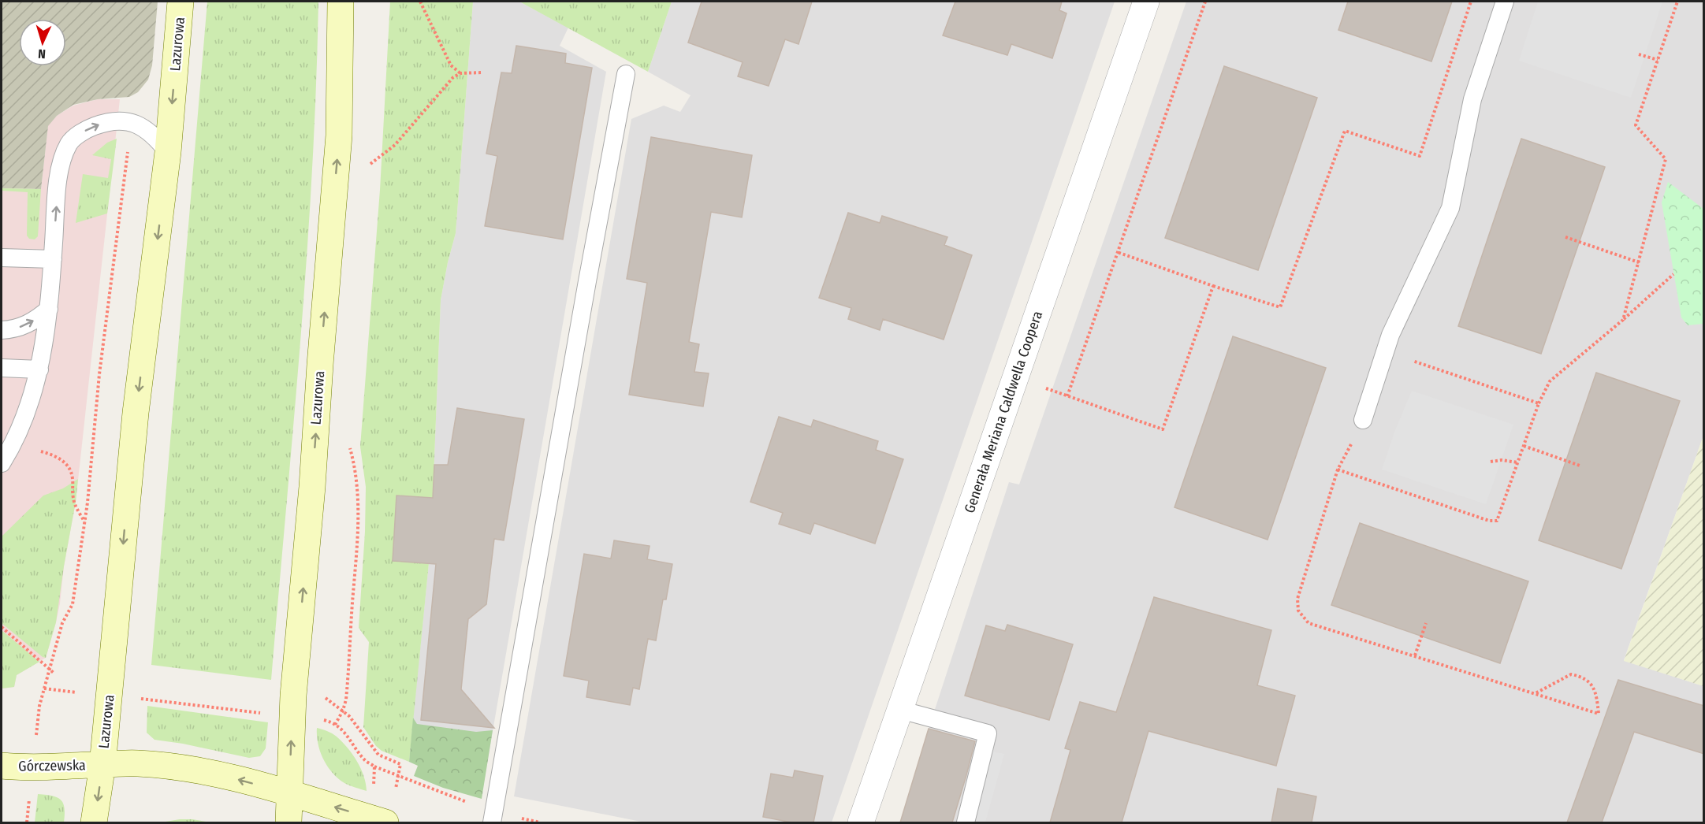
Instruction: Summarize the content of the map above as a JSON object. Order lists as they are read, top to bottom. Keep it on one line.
{"streets":{"main road":["Lazurowa","Górczewska"],"street":["Generała Meriana Caldwella Coopera"]},"crossings":[["Lazurowa","Górczewska"]],"one_way":["Górczewska"],"north":"bottom"}
